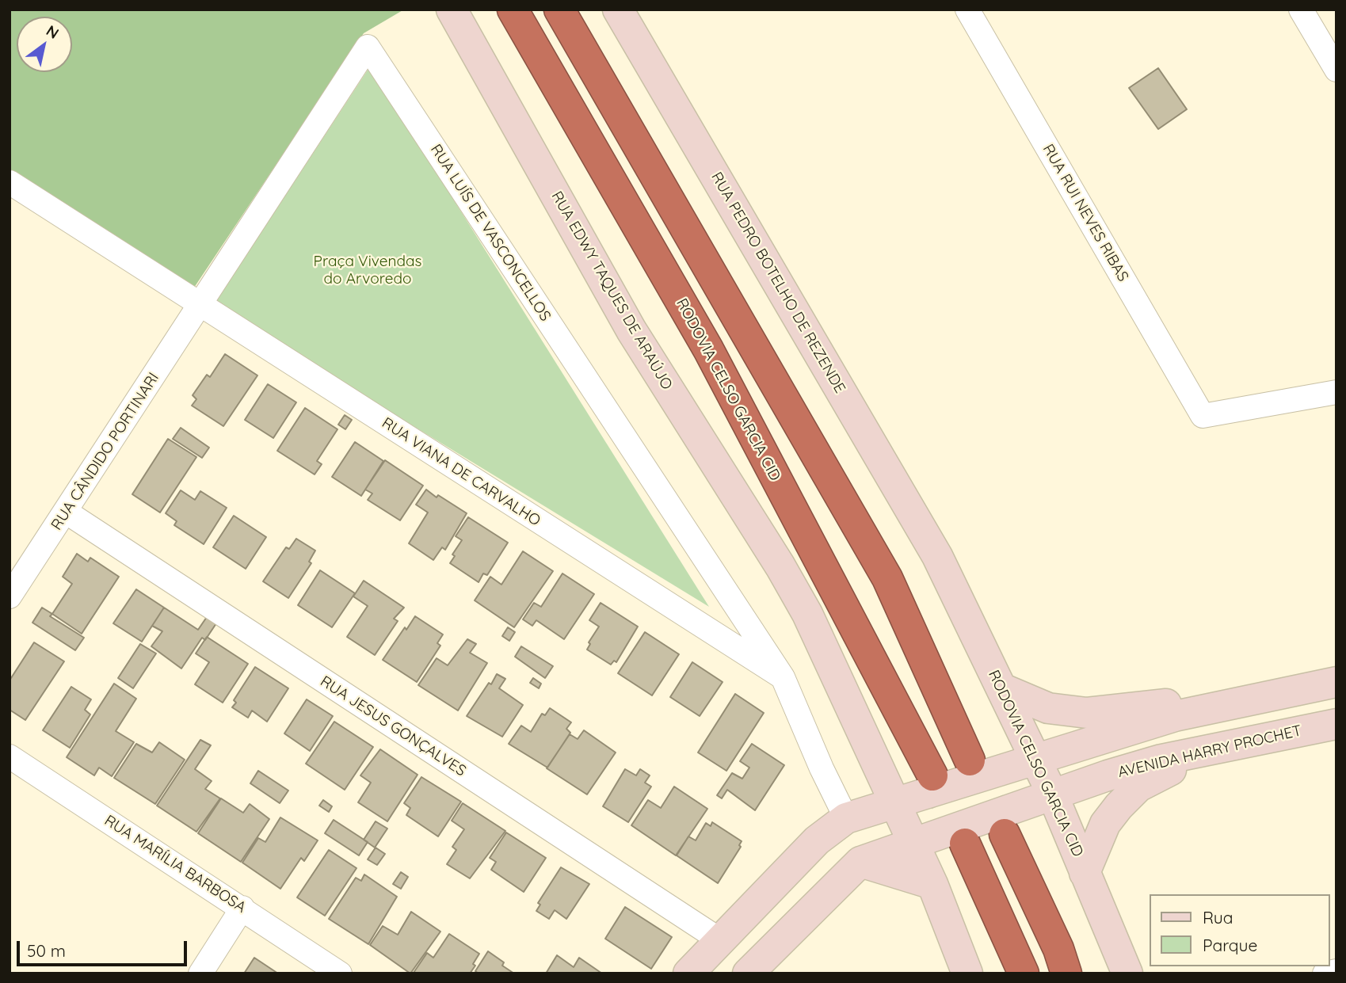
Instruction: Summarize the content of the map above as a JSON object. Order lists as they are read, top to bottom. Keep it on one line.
{"streets":{"highway":["RODOVIA CELSO GARCIA CID"],"main road":["RUA PEDRO BOTELHO DE REZENDE","RUA EDWY TAQUES DE ARAÚJO","AVENIDA HARRY PROCHET"],"street":["RUA RUI NEVES RIBAS","RUA LUÍS DE VASCONCELLOS","RUA CÂNDIDO PORTINARI","RUA VIANA DE CARVALHO","RUA JESUS GONÇALVES","RUA MARÍLIA BARBOSA"]},"crossings":[["RUA LUÍS DE VASCONCELLOS","RUA CÂNDIDO PORTINARI"],["RUA LUÍS DE VASCONCELLOS","RUA VIANA DE CARVALHO"],["RUA PEDRO BOTELHO DE REZENDE","RODOVIA CELSO GARCIA CID"],["RODOVIA CELSO GARCIA CID","AVENIDA HARRY PROCHET"],["RUA CÂNDIDO PORTINARI","RUA VIANA DE CARVALHO"],["RUA CÂNDIDO PORTINARI","RUA JESUS GONÇALVES"]],"parks":["Praça Vivendas do Arvoredo"],"legend":["Rua","Parque"],"scale_bar":"50 m","north":"top right"}
